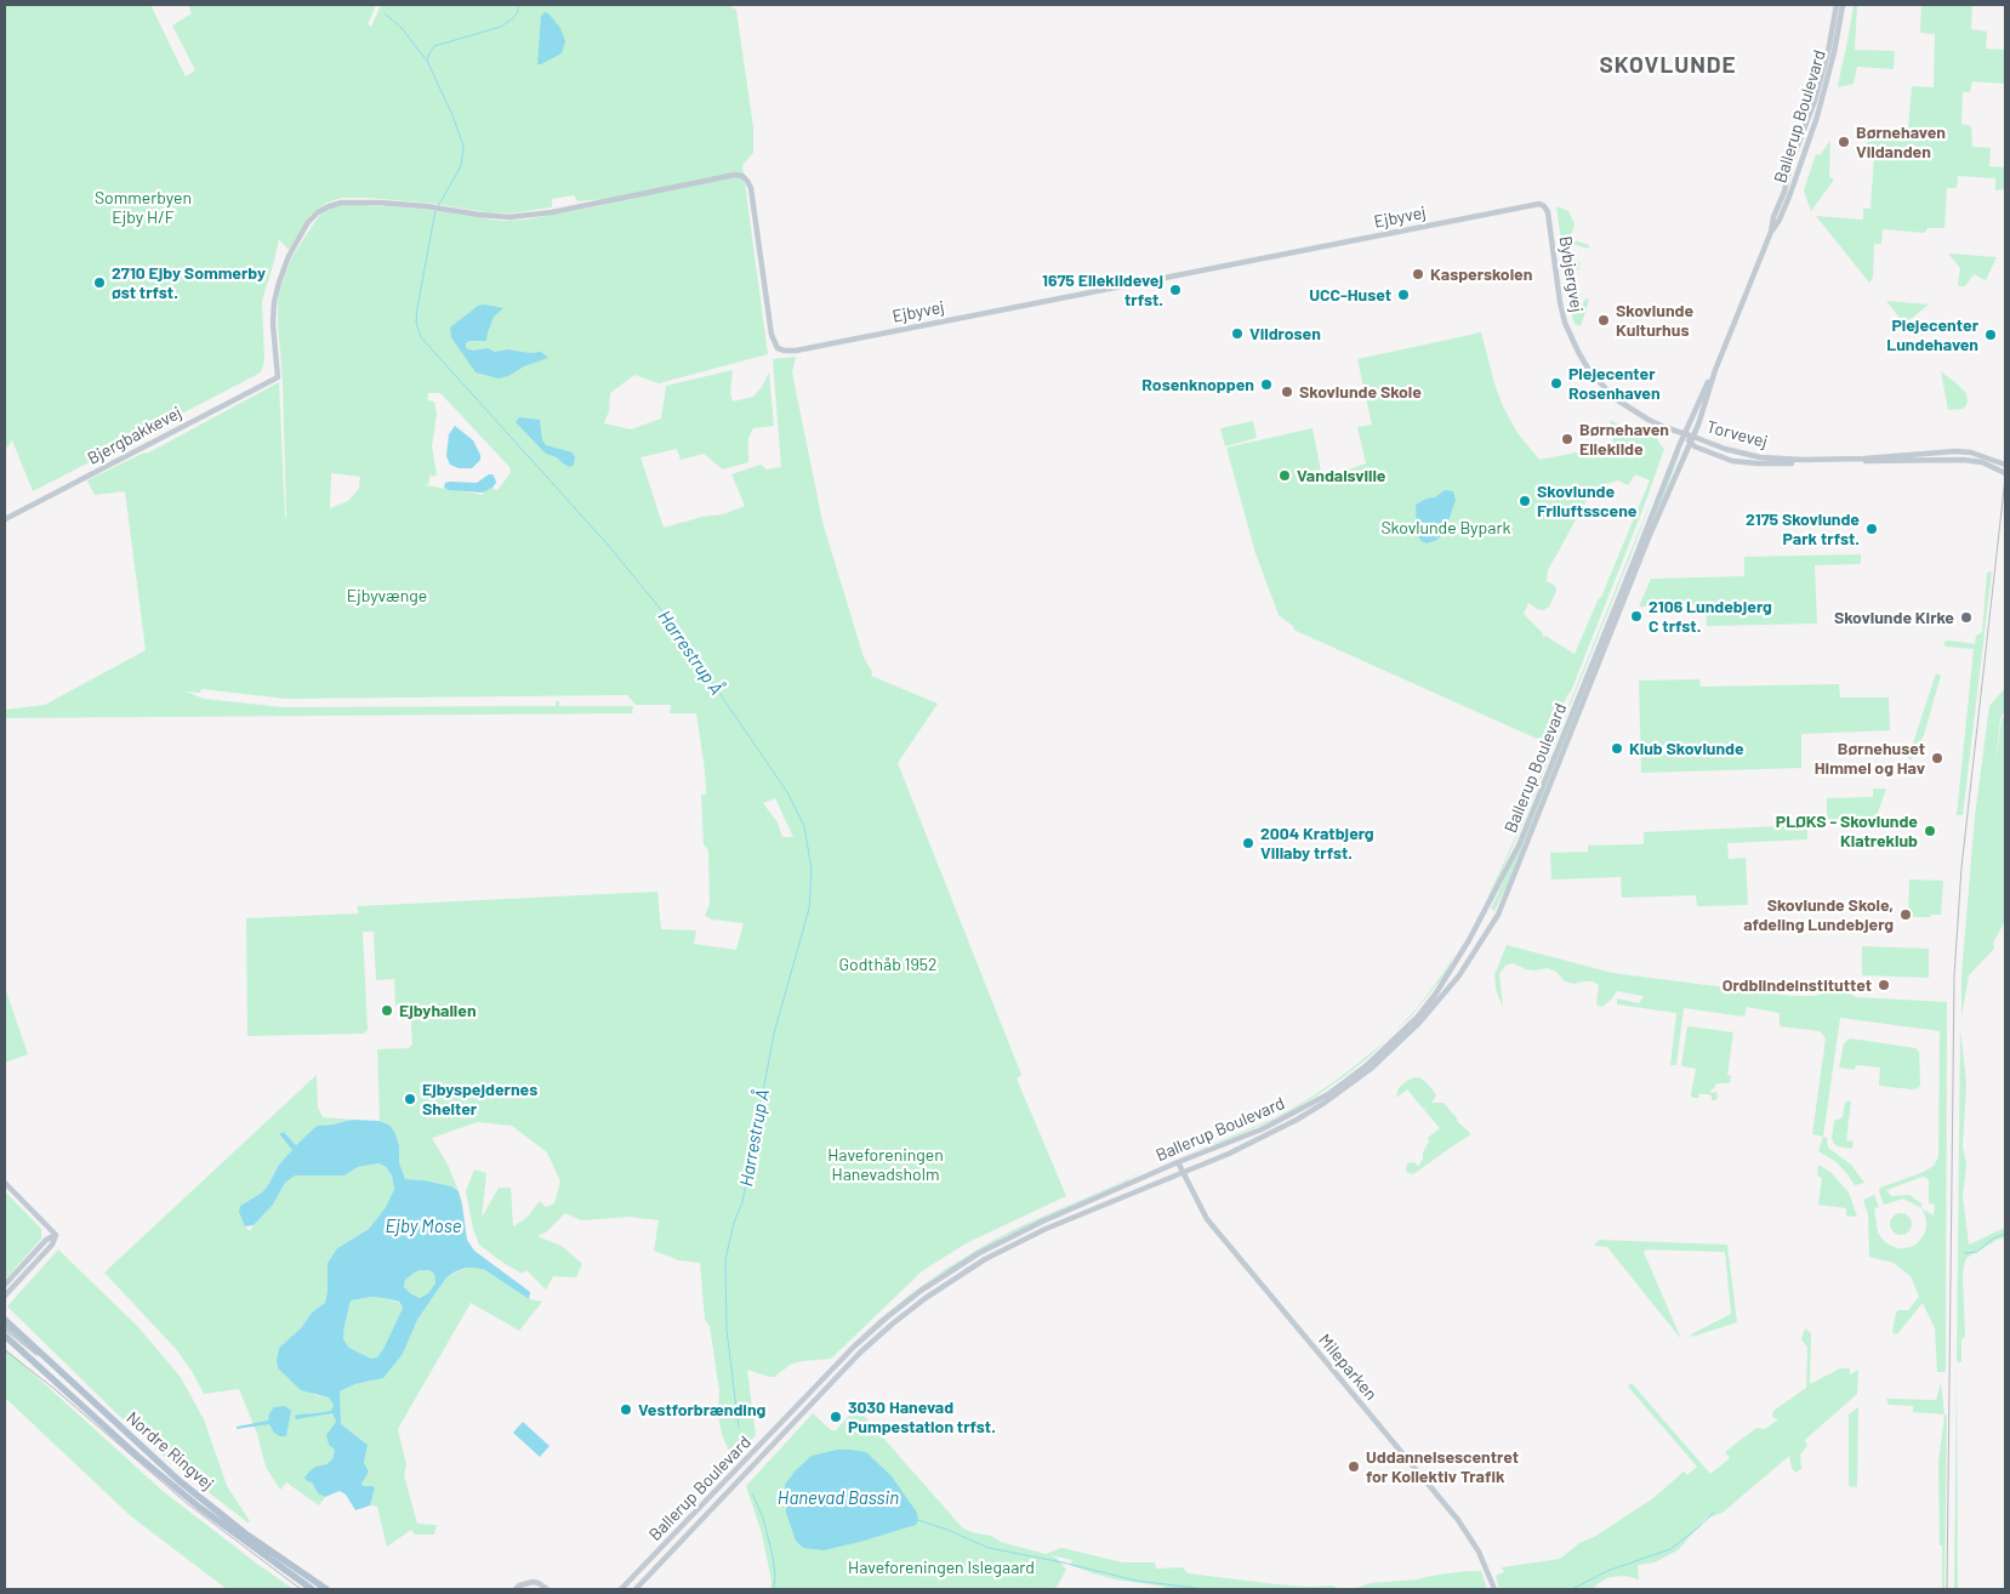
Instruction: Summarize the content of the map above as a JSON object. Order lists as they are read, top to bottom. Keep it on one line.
{"streets":{"main road":["Nordre Ringvej"],"street":["Ballerup Boulevard","Ejbyvej","Bybjergvej","Torvevej","Bjergbakkevej","Mileparken"]},"crossings":[["Ballerup Boulevard","Bybjergvej"],["Ballerup Boulevard","Torvevej"],["Ballerup Boulevard","Mileparken"],["Ejbyvej","Bybjergvej"],["Ejbyvej","Bjergbakkevej"],["Bybjergvej","Torvevej"]],"districts":["SKOVLUNDE"],"water":["Harrestrup Å","Ejby Mose","Hanevad Bassin"],"parks":["Sommerbyen Ejby H/F","Skovlunde Bypark","Ejbyvænge","Godthåb 1952","Haveforeningen Hanevadsholm","Haveforeningen Islegaard"],"places":["Børnehaven Vildanden","Kasperskolen","2710 Ejby Sommerby øst trfst.","1675 Ellekildevej trfst.","UCC-Huset","Skovlunde Kulturhus","Vildrosen","Plejecenter Lundehaven","Plejecenter Rosenhaven","Rosenknoppen","Skovlunde Skole","Børnehaven Ellekilde","Vandalsville","Skovlunde Friluftsscene","2175 Skovlunde Park trfst.","2106 Lundebjerg C trfst.","Skovlunde Kirke","Klub Skovlunde","Børnehuset Himmel og Hav","PLØKS - Skovlunde Klatreklub","2004 Kratbjerg Villaby trfst.","Skovlunde Skole, afdeling Lundebjerg","Ordblindeinstituttet","Ejbyhallen","Ejbyspejdernes Shelter","Vestforbrænding","3030 Hanevad Pumpestation trfst.","Uddannelsescentret for Kollektiv Trafik"]}
